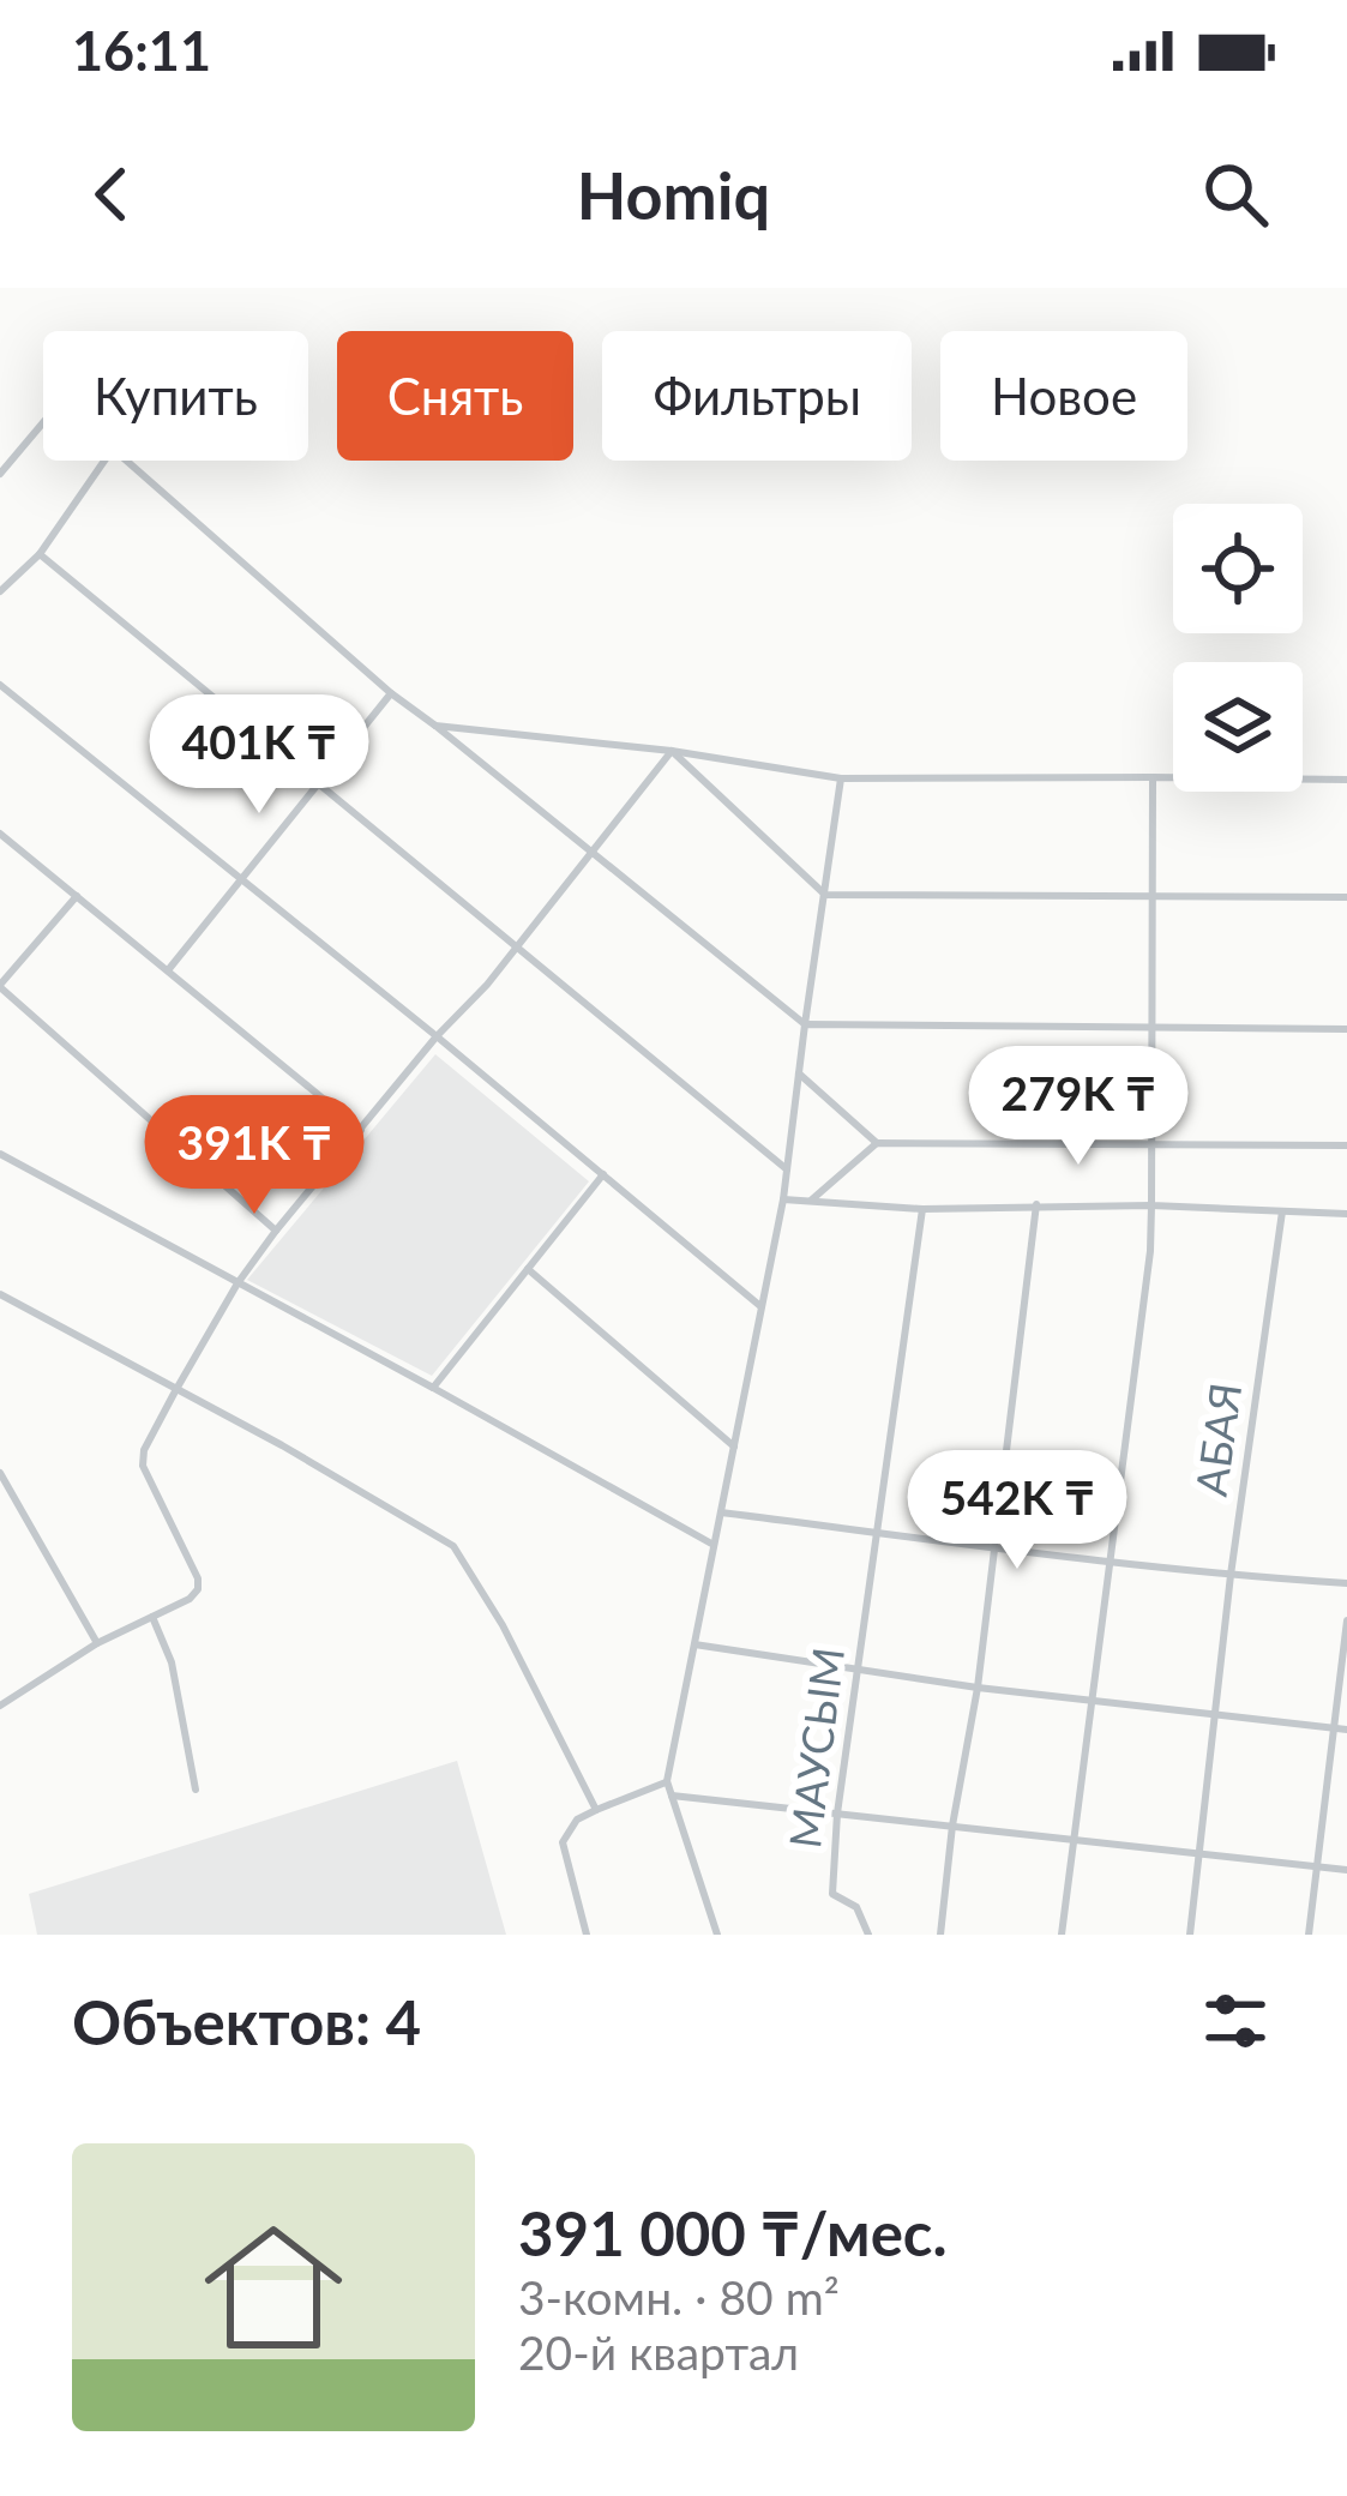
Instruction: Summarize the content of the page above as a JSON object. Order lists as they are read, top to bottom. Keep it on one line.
{"streets":{"street":["АБАЯ","МАУСЫМ"]},"page":{"status":"16:11","header":"Homiq","chip":["Купить","Снять","Фильтры","Новое"],"price":["401K ₸","279K ₸","391K ₸","542K ₸"],"heading":"Объектов: 4","list":[{"name":"391 000 ₸/мес.","note":"3-комн. · 80 m² · 20-й квартал"}]}}
